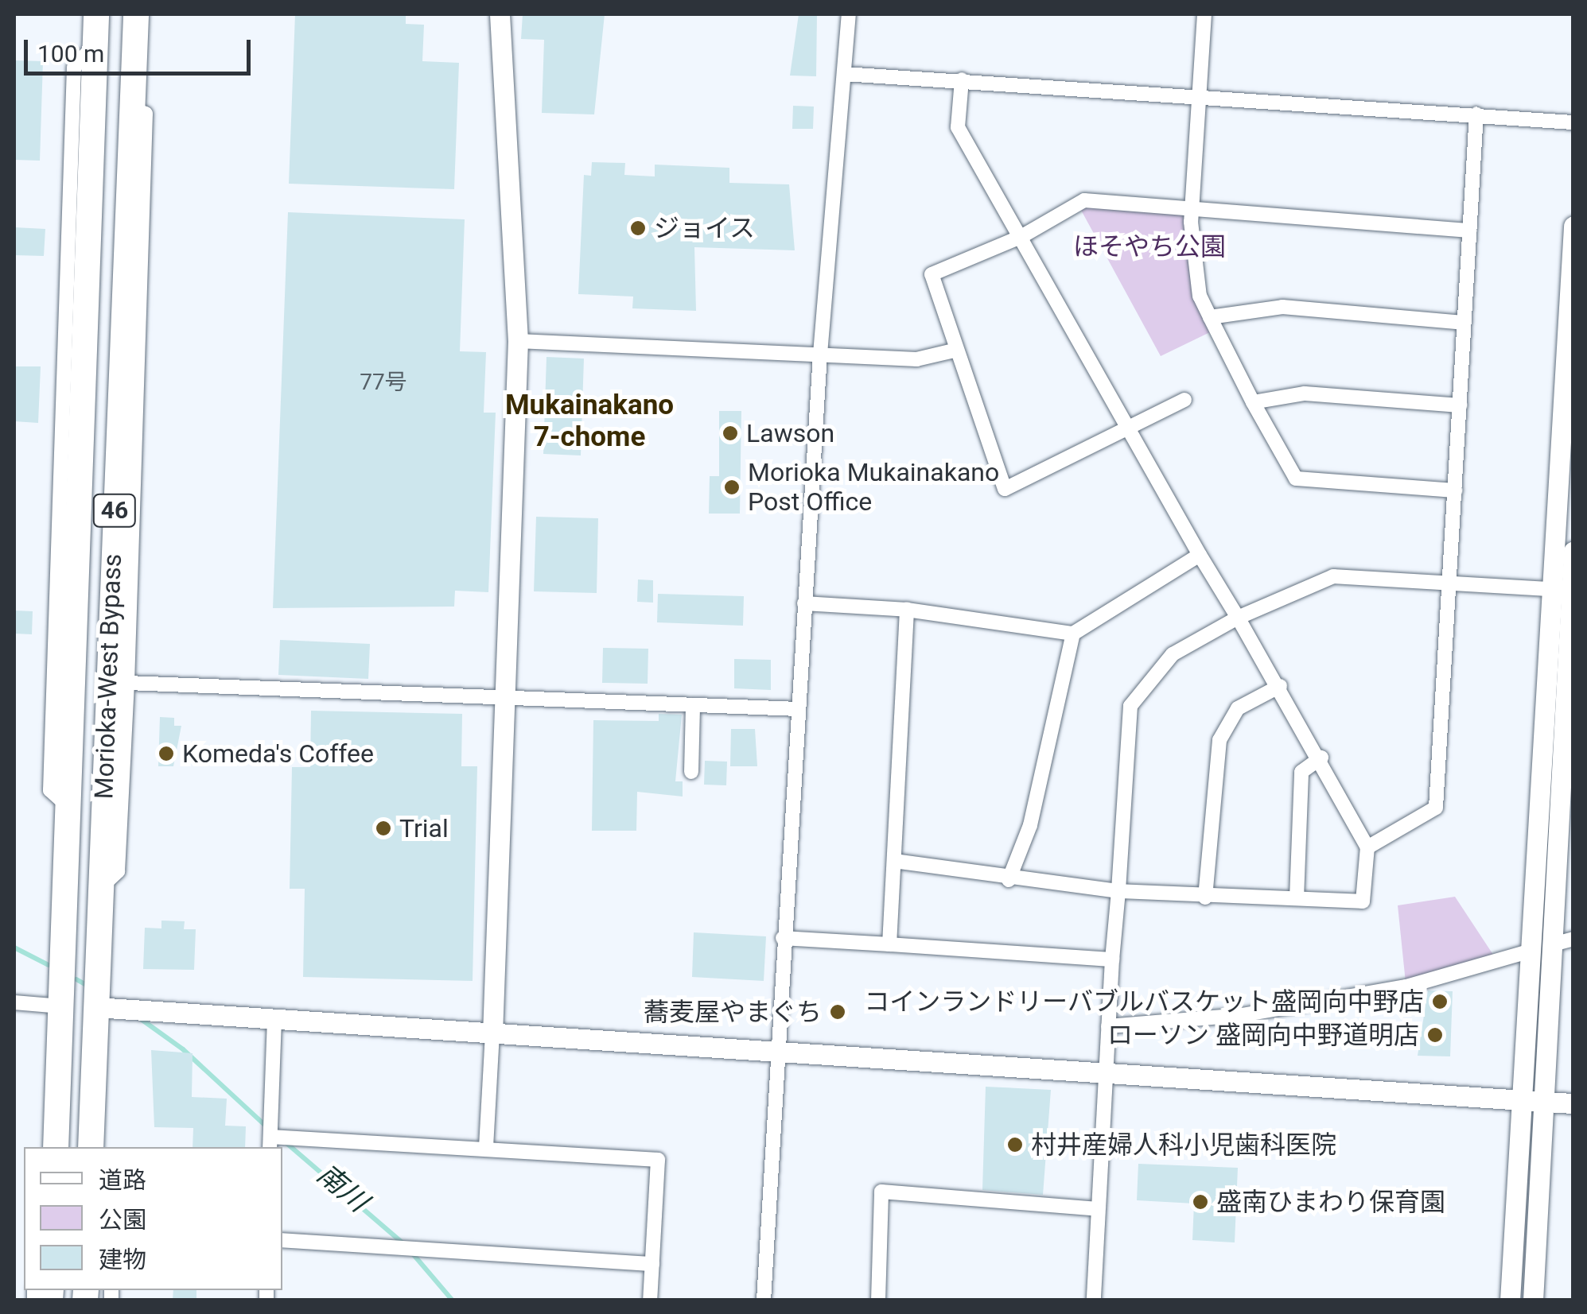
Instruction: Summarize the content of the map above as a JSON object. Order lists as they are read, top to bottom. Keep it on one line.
{"streets":{"highway":["46","Morioka-West Bypass"]},"districts":["Mukainakano 7-chome"],"water":["南川"],"parks":["ほそやち公園"],"places":["ジョイス","Lawson","Morioka Mukainakano Post Office","Komeda's Coffee","Trial","コインランドリーバブルバスケット盛岡向中野店","蕎麦屋やまぐち","ローソン 盛岡向中野道明店","村井産婦人科小児歯科医院","盛南ひまわり保育園"],"house_numbers":["77号"],"legend":["道路","公園","建物"],"scale_bar":"100 m"}
